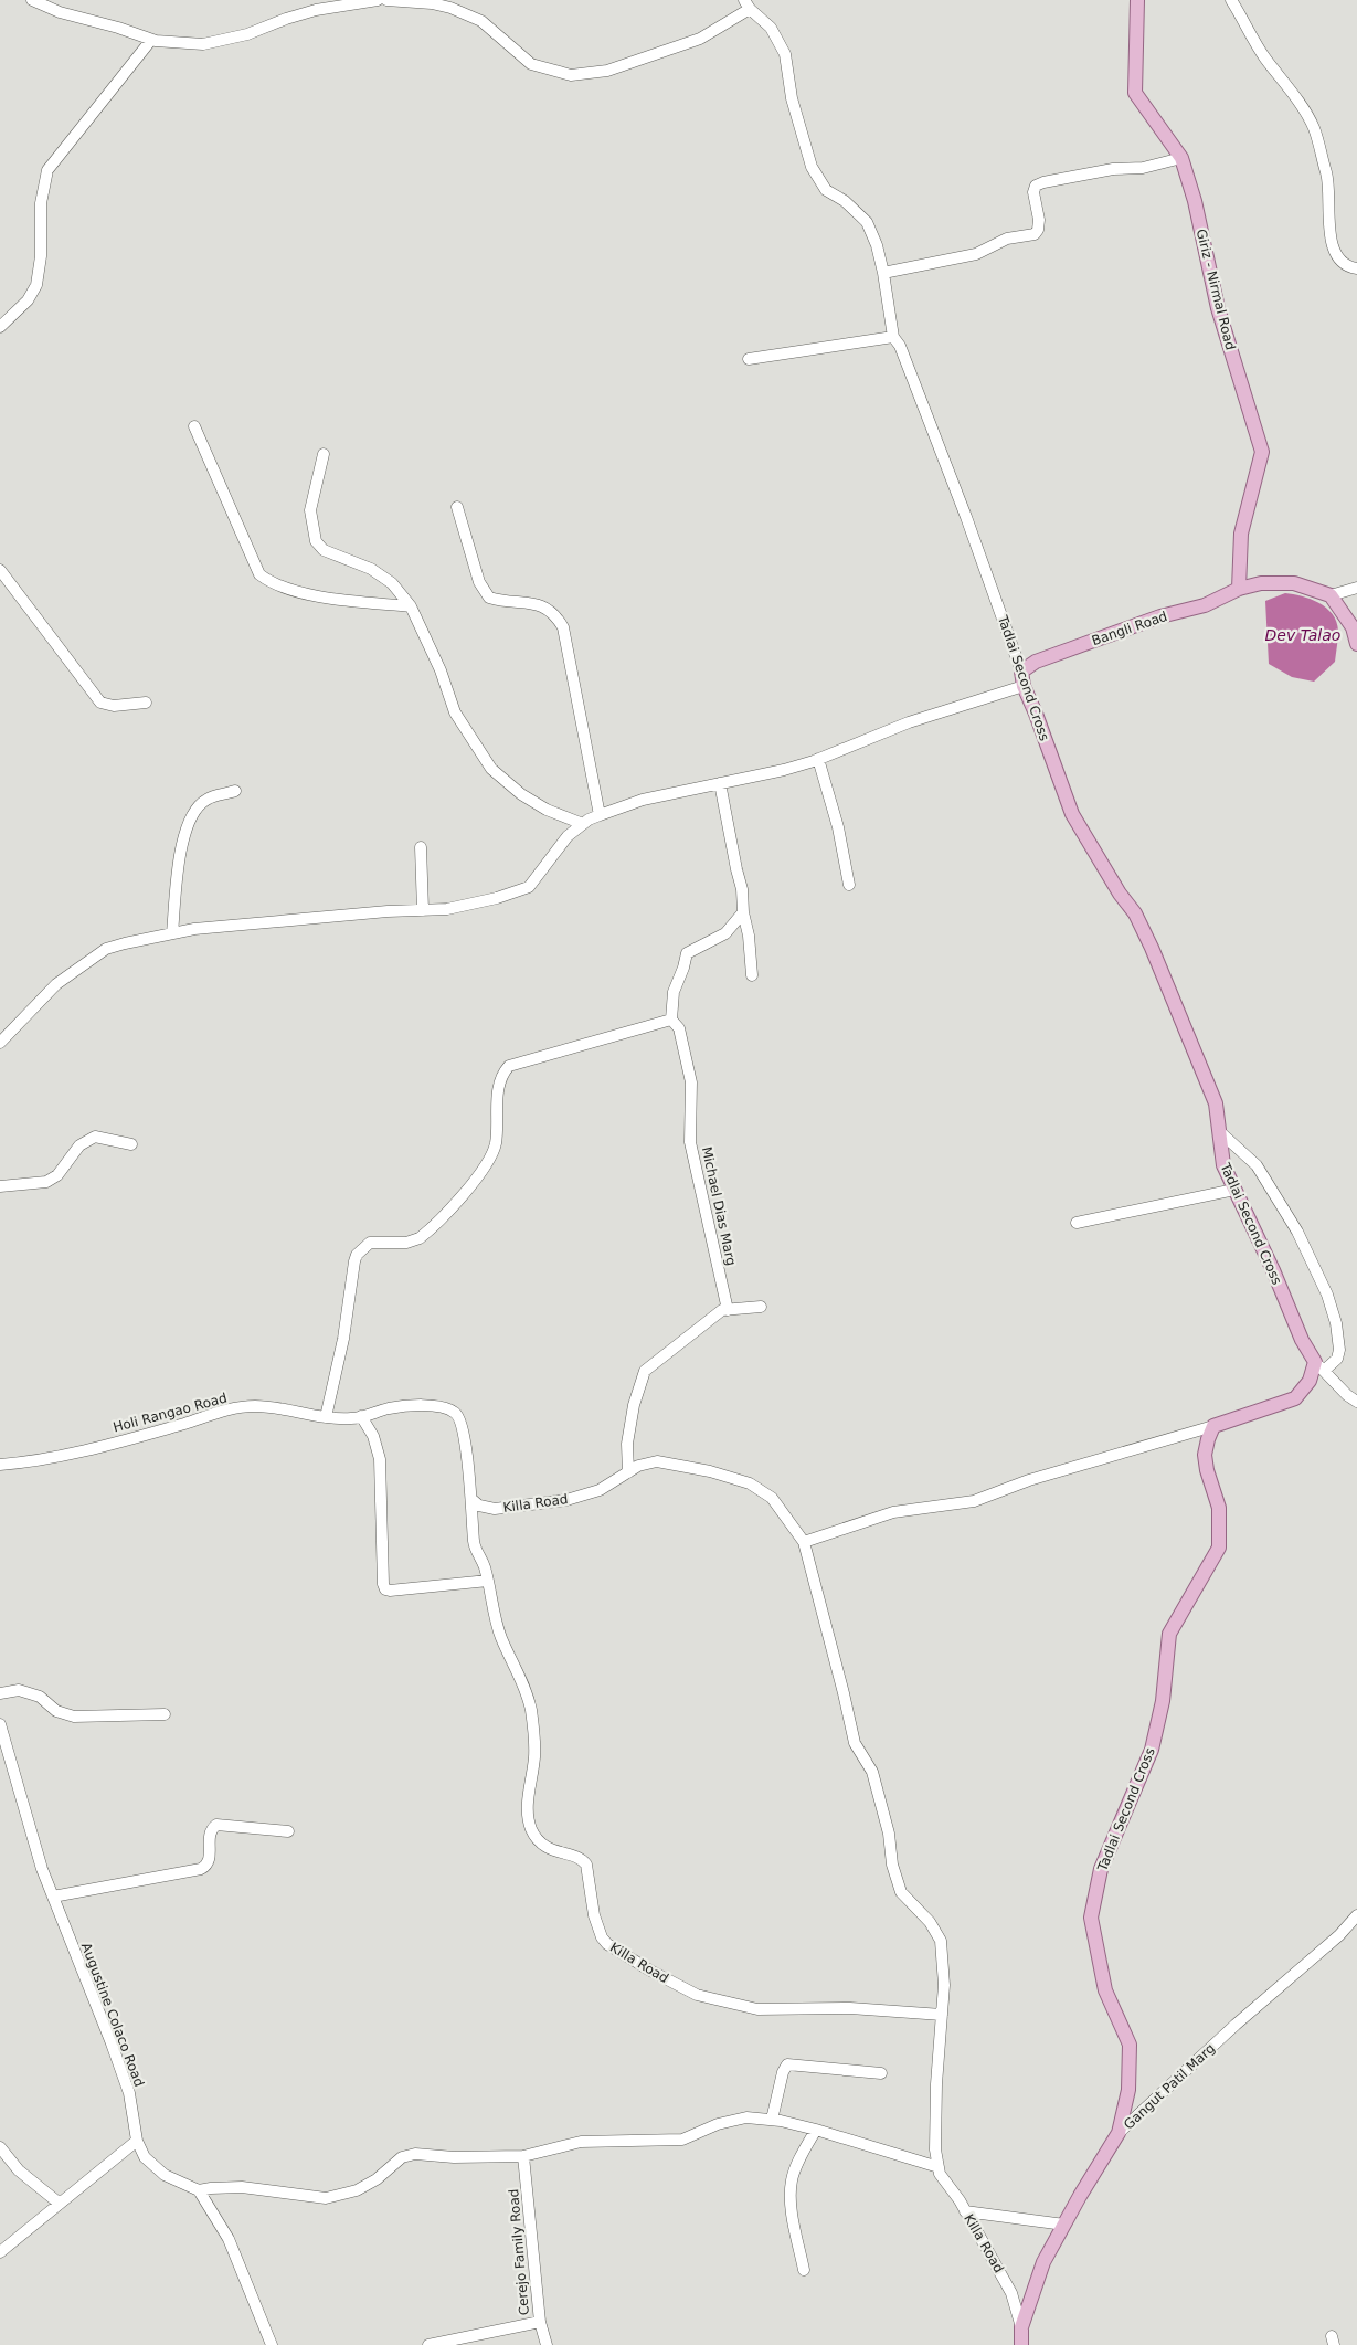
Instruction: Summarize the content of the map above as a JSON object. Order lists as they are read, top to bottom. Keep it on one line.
{"streets":{"main road":["Giriz - Nirmal Road","Bangli Road","Tadlai Second Cross","Killa Road","Gangut Patil Marg"],"street":["Michael Dias Marg","Holi Rangao Road","Augustine Colaco Road","Cerejo Family Road"]},"crossings":[["Giriz - Nirmal Road","Bangli Road"],["Bangli Road","Tadlai Second Cross"],["Tadlai Second Cross","Gangut Patil Marg"],["Holi Rangao Road","Killa Road"],["Killa Road","Augustine Colaco Road"],["Killa Road","Gangut Patil Marg"],["Augustine Colaco Road","Cerejo Family Road"]],"water":["Dev Talao"]}
